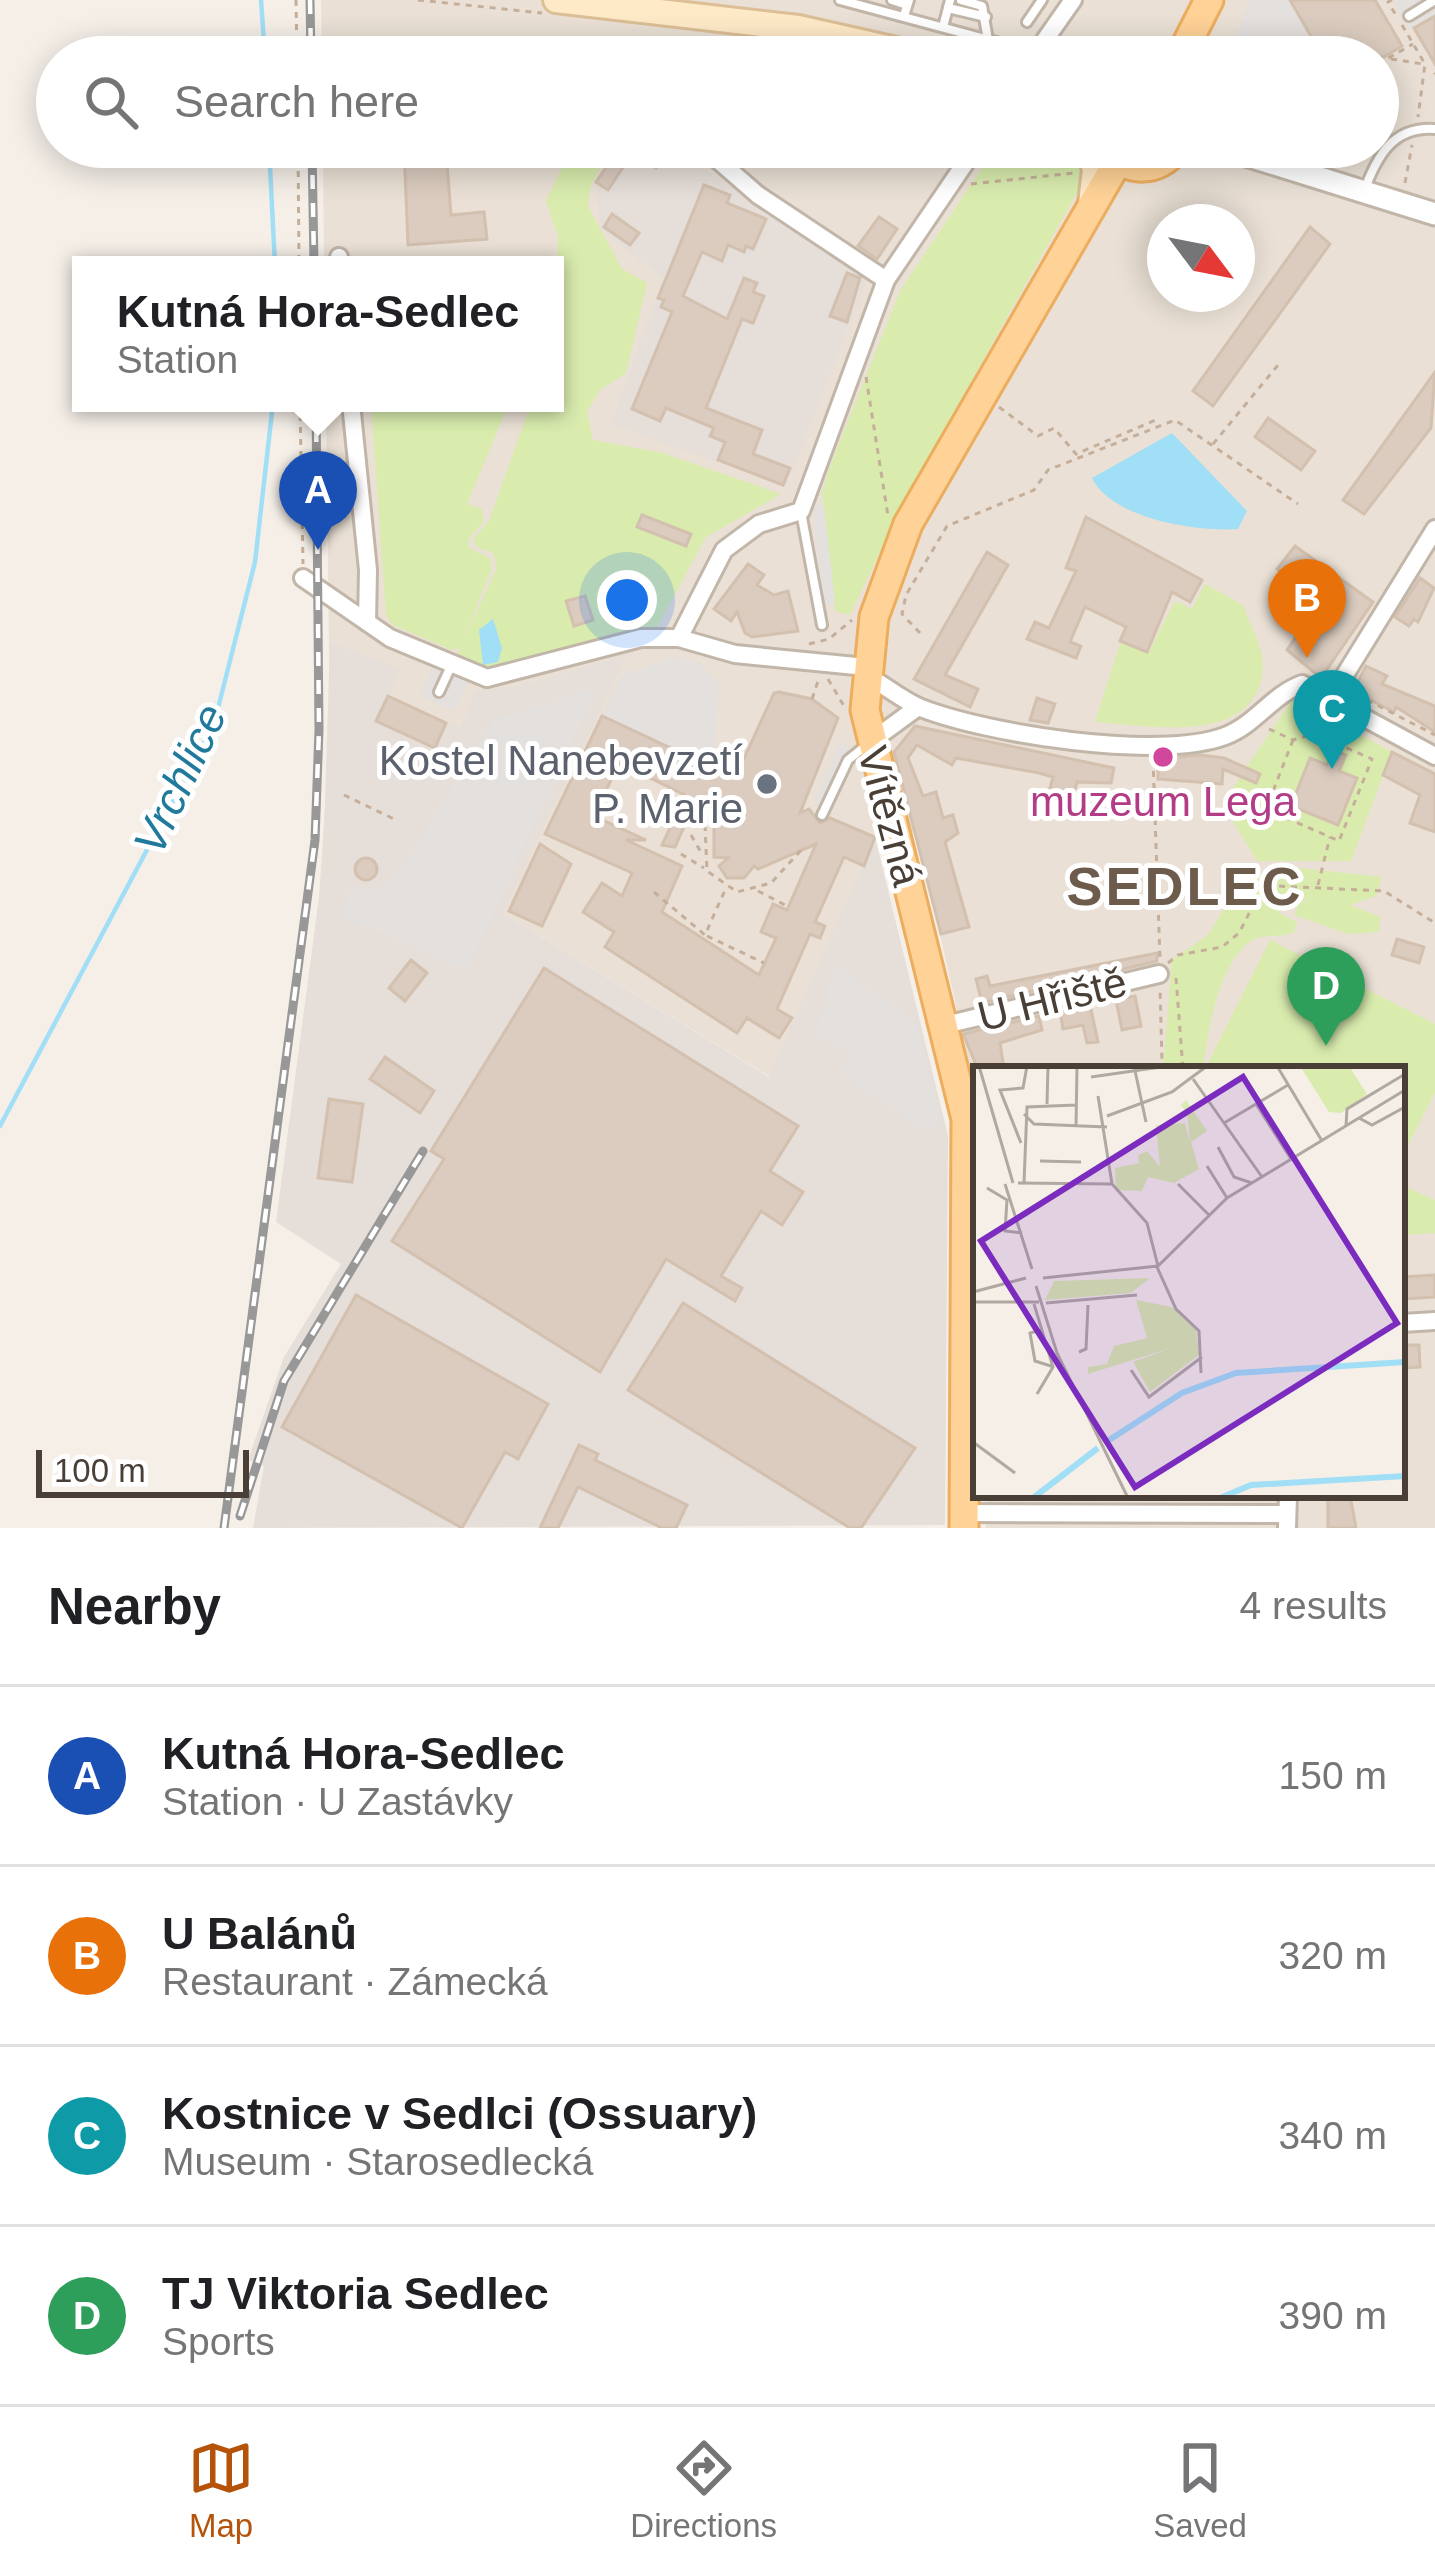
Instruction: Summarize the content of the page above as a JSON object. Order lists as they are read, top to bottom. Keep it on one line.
{"streets":{"main road":["Vítězná"],"street":["U Hřiště"]},"crossings":[["Vítězná","U Hřiště"]],"districts":["SEDLEC"],"water":["Vrchlice"],"places":["muzeum Lega","Kostel Nanebevzetí P. Marie"],"scale_bar":"100 m","north":"bottom right","page":{"search":"Search here","popup":["Kutná Hora-Sedlec","Station"],"pins":["A","B","C","D"],"scale":"100 m","heading":["Nearby","4 results"],"list":[{"mark":"A","name":"Kutná Hora-Sedlec","note":"Station · U Zastávky","value":"150 m"},{"mark":"B","name":"U Balánů","note":"Restaurant · Zámecká","value":"320 m"},{"mark":"C","name":"Kostnice v Sedlci (Ossuary)","note":"Museum · Starosedlecká","value":"340 m"},{"mark":"D","name":"TJ Viktoria Sedlec","note":"Sports","value":"390 m"}],"nav":["Map","Directions","Saved"]}}
